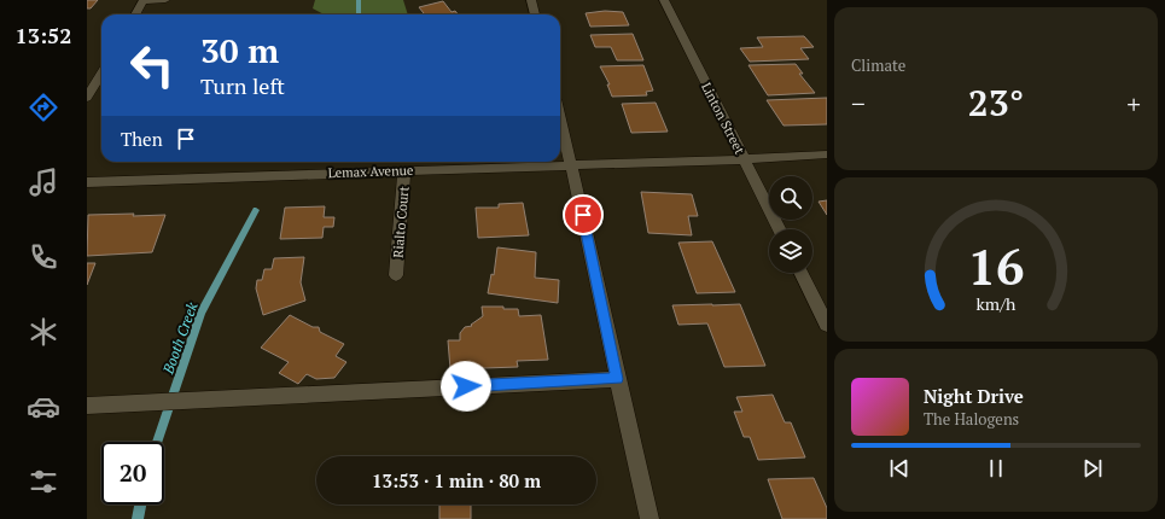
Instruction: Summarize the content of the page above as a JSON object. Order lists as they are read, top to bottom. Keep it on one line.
{"streets":{"street":["Linton Street","Lemax Avenue","Rialto Court"]},"crossings":[["Linton Street","Lemax Avenue"],["Lemax Avenue","Rialto Court"]],"water":["Booth Creek"],"page":{"tabs":"13:52","tile":"Climate","turn":["30 m","Turn left"],"heat":["−","23°","+"],"then":"Then","song":["Night Drive","The Halogens"],"limit":"20","trip":"13:53 · 1 min · 80 m","gauge":["16","km/h"]}}
